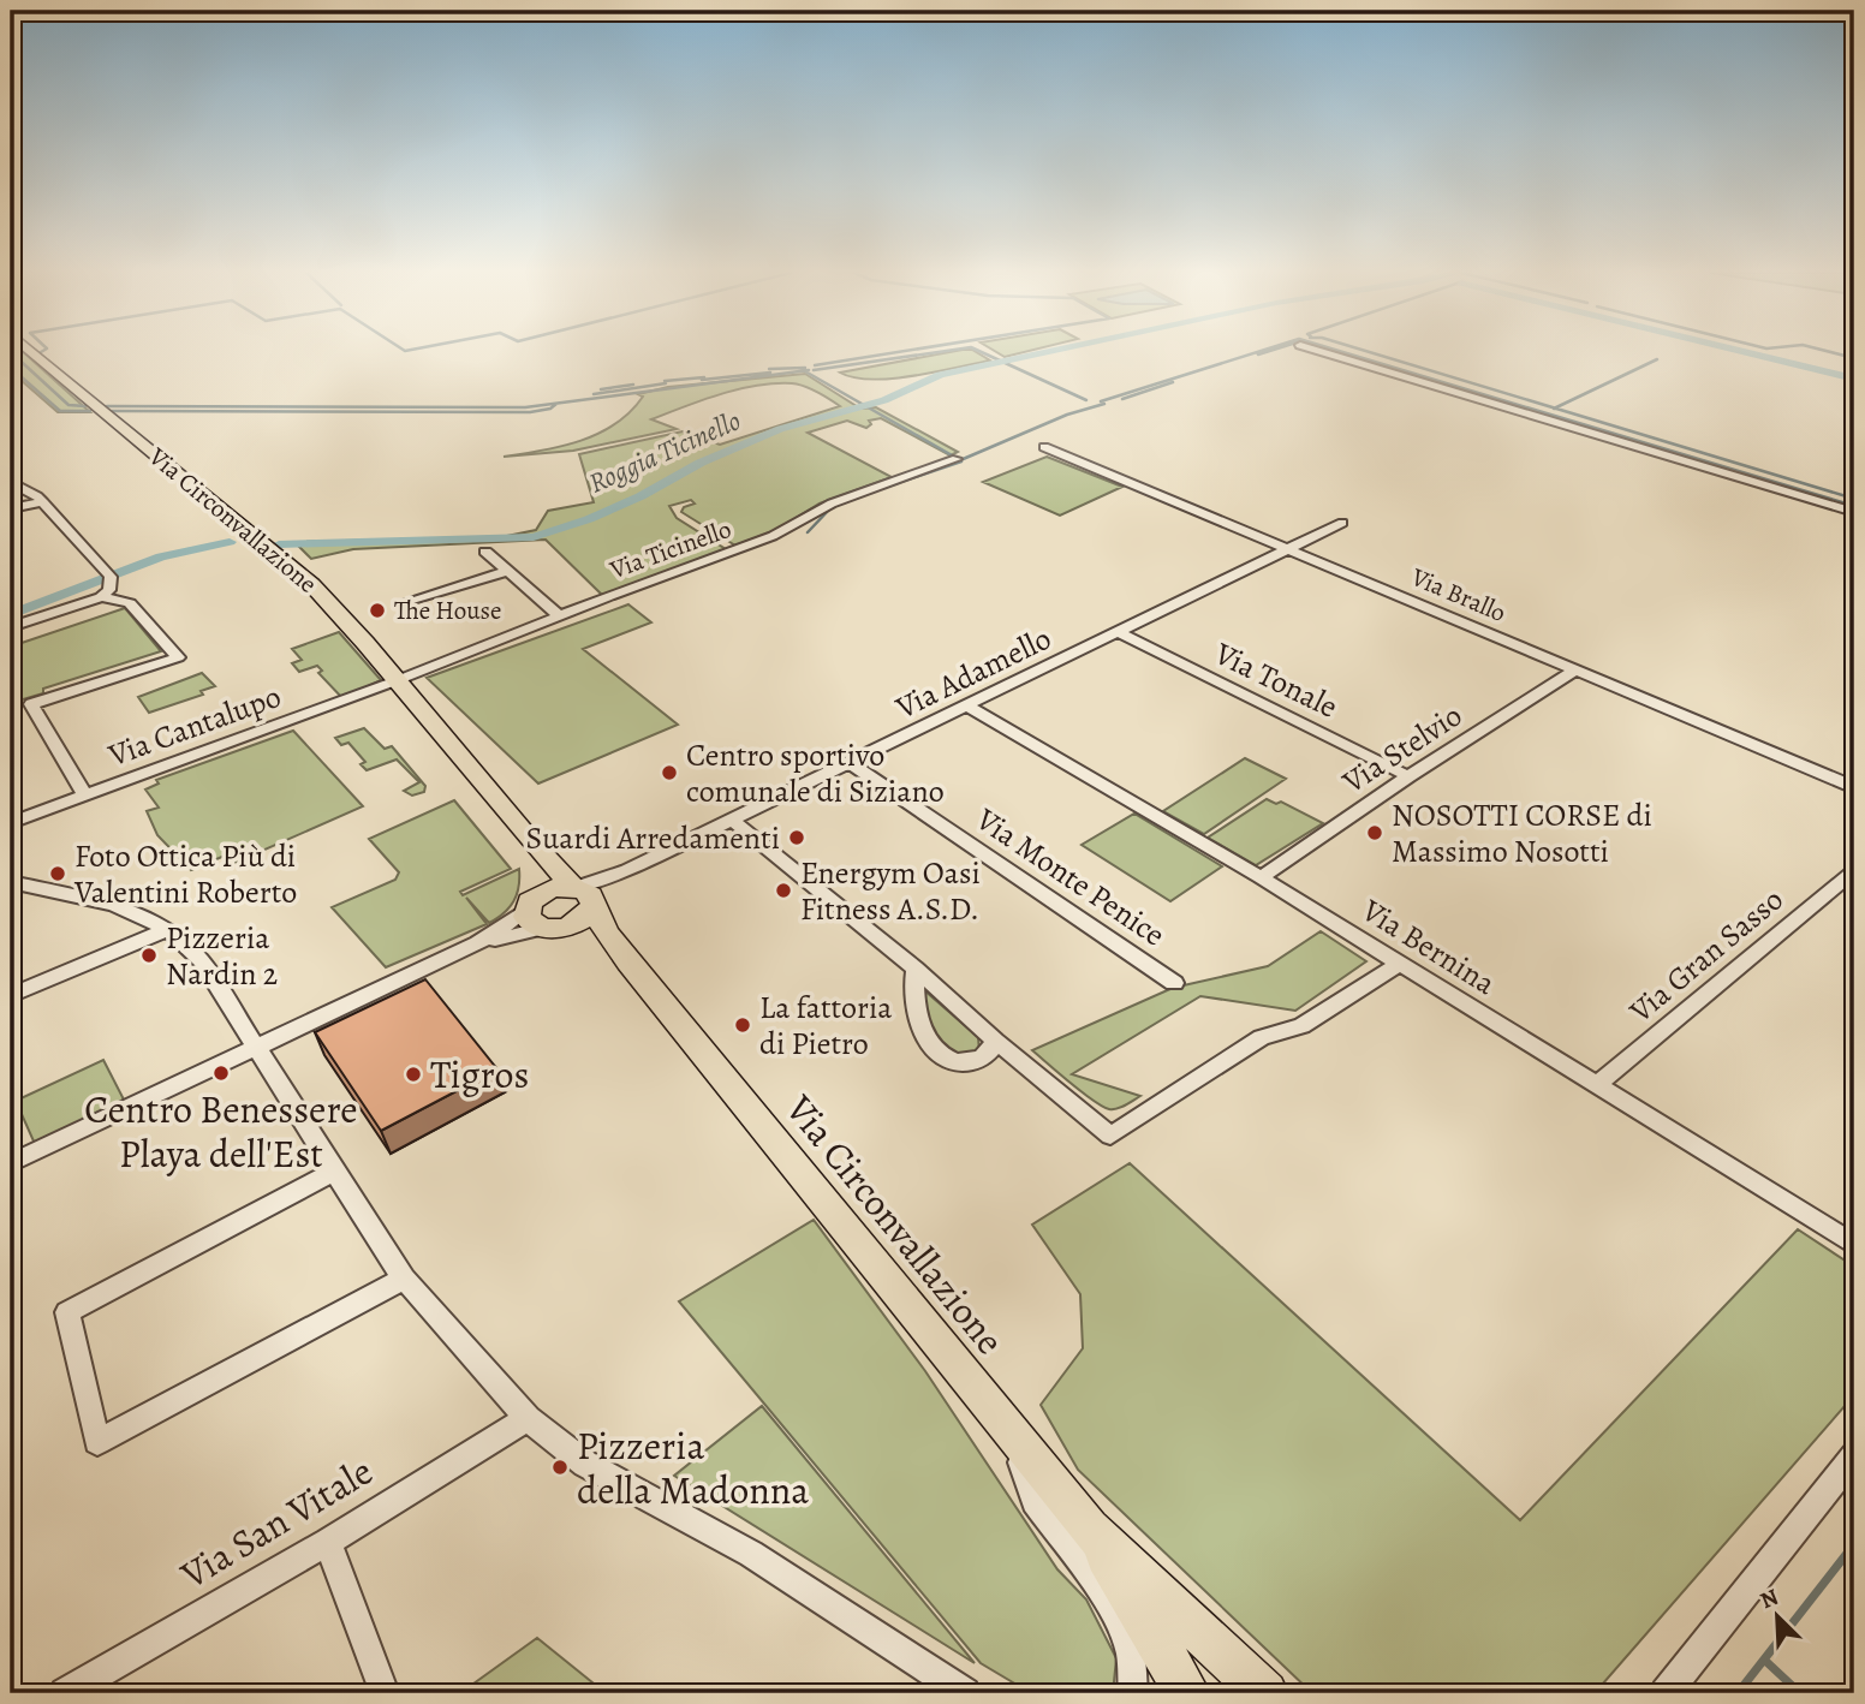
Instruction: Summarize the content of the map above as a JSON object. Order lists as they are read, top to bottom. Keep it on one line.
{"streets":{"main road":["Via Circonvallazione"],"street":["Via Ticinello","Via Brallo","Via Adamello","Via Tonale","Via Cantalupo","Via Stelvio","Via Monte Penice","Via Bernina","Via Gran Sasso","Via San Vitale"]},"crossings":[["Via Circonvallazione","Via Ticinello"],["Via Circonvallazione","Via Adamello"],["Via Circonvallazione","Via Cantalupo"],["Via Ticinello","Via Cantalupo"],["Via Brallo","Via Adamello"],["Via Brallo","Via Stelvio"],["Via Adamello","Via Tonale"],["Via Adamello","Via Monte Penice"],["Via Adamello","Via Bernina"],["Via Tonale","Via Stelvio"],["Via Stelvio","Via Bernina"],["Via Bernina","Via Gran Sasso"]],"water":["Roggia Ticinello"],"places":["The House","Centro sportivo comunale di Siziano","NOSOTTI CORSE di Massimo Nosotti","Suardi Arredamenti","Foto Ottica Più di Valentini Roberto","Energym Oasi Fitness A.S.D.","Pizzeria Nardin 2","La fattoria di Pietro","Centro Benessere Playa dell'Est","Tigros","Pizzeria della Madonna"],"north":"top left"}
